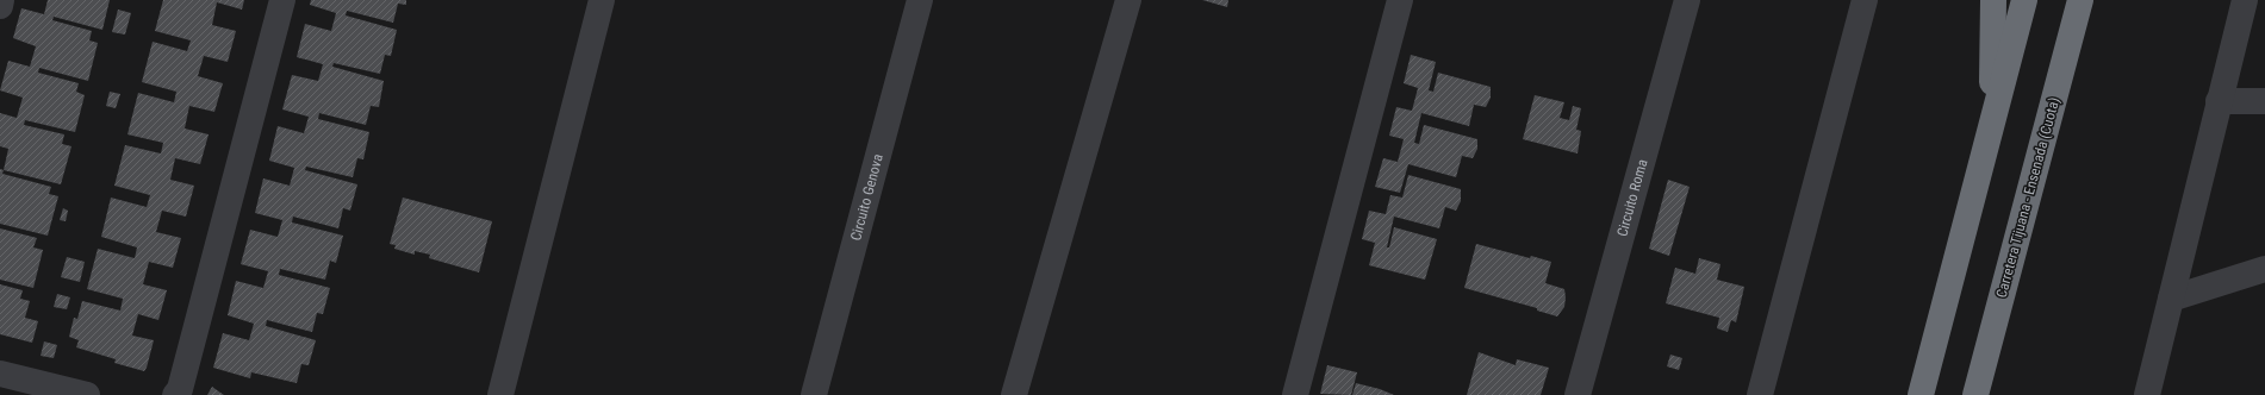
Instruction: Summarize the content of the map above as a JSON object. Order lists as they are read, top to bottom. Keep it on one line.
{"streets":{"highway":["Carretera Tijuana - Ensenada (Cuota)"],"street":["Circuito Genova","Circuito Roma"]}}
